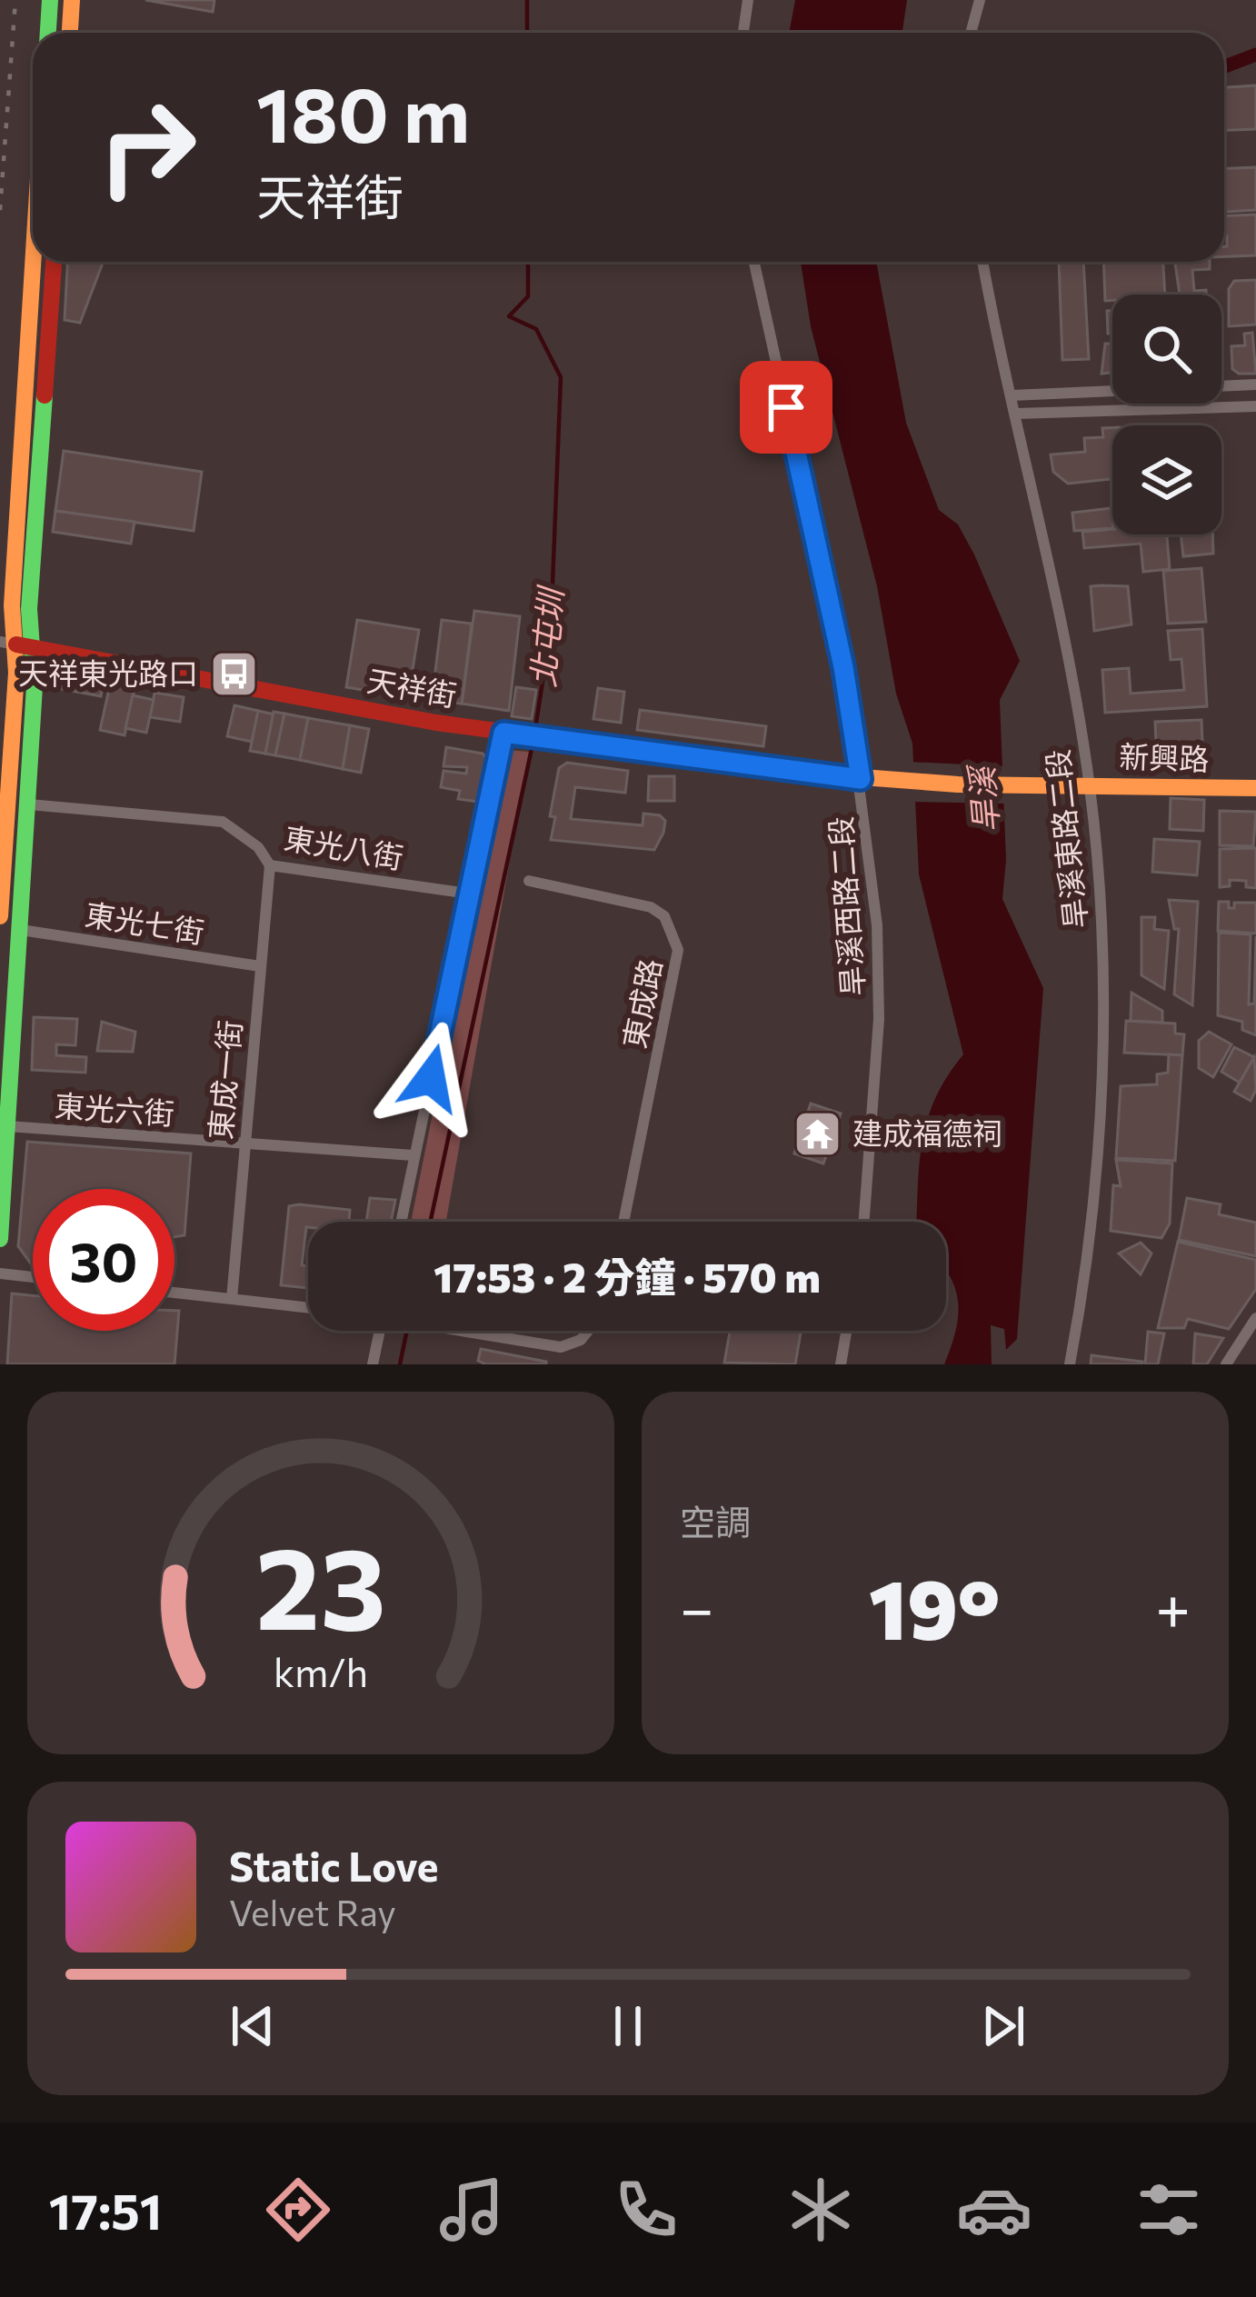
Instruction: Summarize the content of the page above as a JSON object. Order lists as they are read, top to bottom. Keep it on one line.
{"streets":{"street":["天祥街","新興路","旱溪東路二段","東光八街","旱溪西路二段","東光七街","東成路","東成一街","東光六街"]},"crossings":[["天祥街","新興路"],["天祥街","旱溪西路二段"],["新興路","旱溪東路二段"],["東光八街","東成一街"],["東光七街","東成一街"],["東成一街","東光六街"]],"water":["北屯圳","旱溪"],"places":{"bus stop":["天祥東光路口"],"temple":["建成福德祠"]},"page":{"turn":["180 m","天祥街"],"limit":"30","trip":"17:53 · 2 分鐘 · 570 m","tile":"空調","heat":["−","19°","+"],"song":["Static Love","Velvet Ray"],"tabs":"17:51","gauge":["23","km/h"]}}
